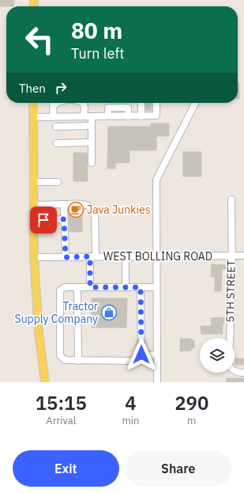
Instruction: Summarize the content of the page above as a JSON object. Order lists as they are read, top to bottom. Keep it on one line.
{"streets":{"street":["WEST BOLLING ROAD","5TH STREET"]},"crossings":[["WEST BOLLING ROAD","5TH STREET"]],"places":{"cafe":["Java Junkies"],"shop":["Tractor Supply Company"]},"page":{"turn":["80 m","Turn left"],"then":"Then","eta":["15:15","Arrival","4","min","290","m"],"buttons":["Exit","Share"]}}
